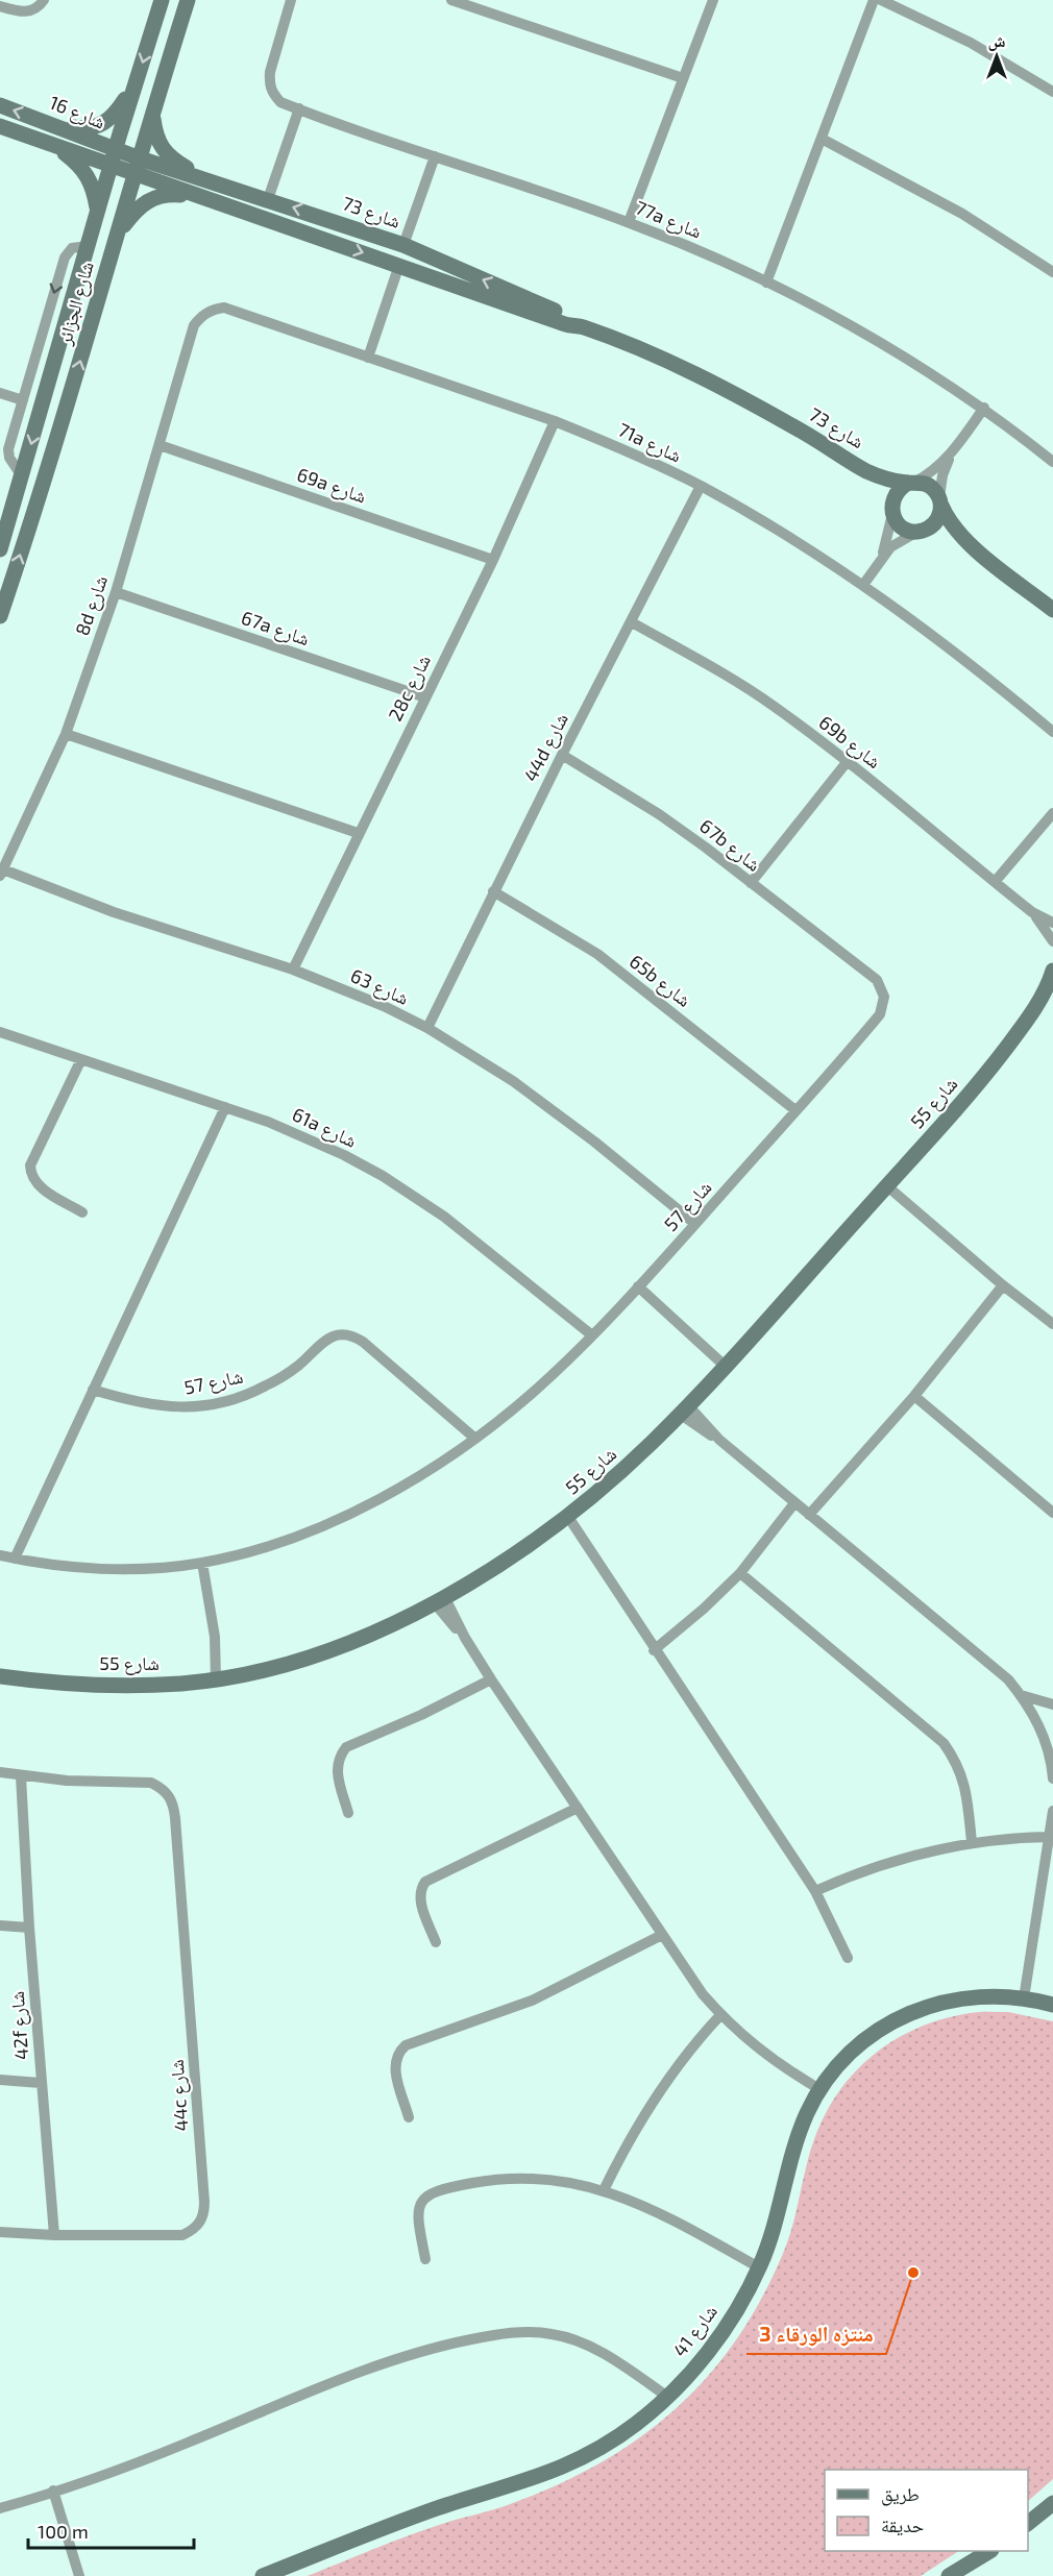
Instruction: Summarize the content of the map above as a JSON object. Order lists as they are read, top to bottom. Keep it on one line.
{"streets":{"street":["شارع 16","شارع 73","77a شارع","شارع الجزائر","71a شارع","69a شارع","8d شارع","67a شارع","28c شارع","69b شارع","44d شارع","67b شارع","65b شارع","شارع 63","شارع 55","61a شارع","شارع 57","42f شارع","44c شارع","شارع 41"]},"crossings":[["شارع 16","شارع 73"],["شارع 16","شارع الجزائر"],["شارع 73","شارع الجزائر"],["71a شارع","8d شارع"],["71a شارع","28c شارع"],["71a شارع","44d شارع"],["69a شارع","8d شارع"],["69a شارع","28c شارع"],["8d شارع","67a شارع"],["8d شارع","شارع 63"],["67a شارع","28c شارع"],["28c شارع","شارع 63"],["69b شارع","44d شارع"],["44d شارع","67b شارع"],["44d شارع","65b شارع"],["44d شارع","شارع 63"],["67b شارع","شارع 57"],["65b شارع","شارع 57"],["شارع 63","شارع 57"],["61a شارع","شارع 57"],["42f شارع","44c شارع"]],"places":["منتزه الورقاء 3"],"legend":["طريق","حديقة"],"scale_bar":"100 m","north":"top"}
